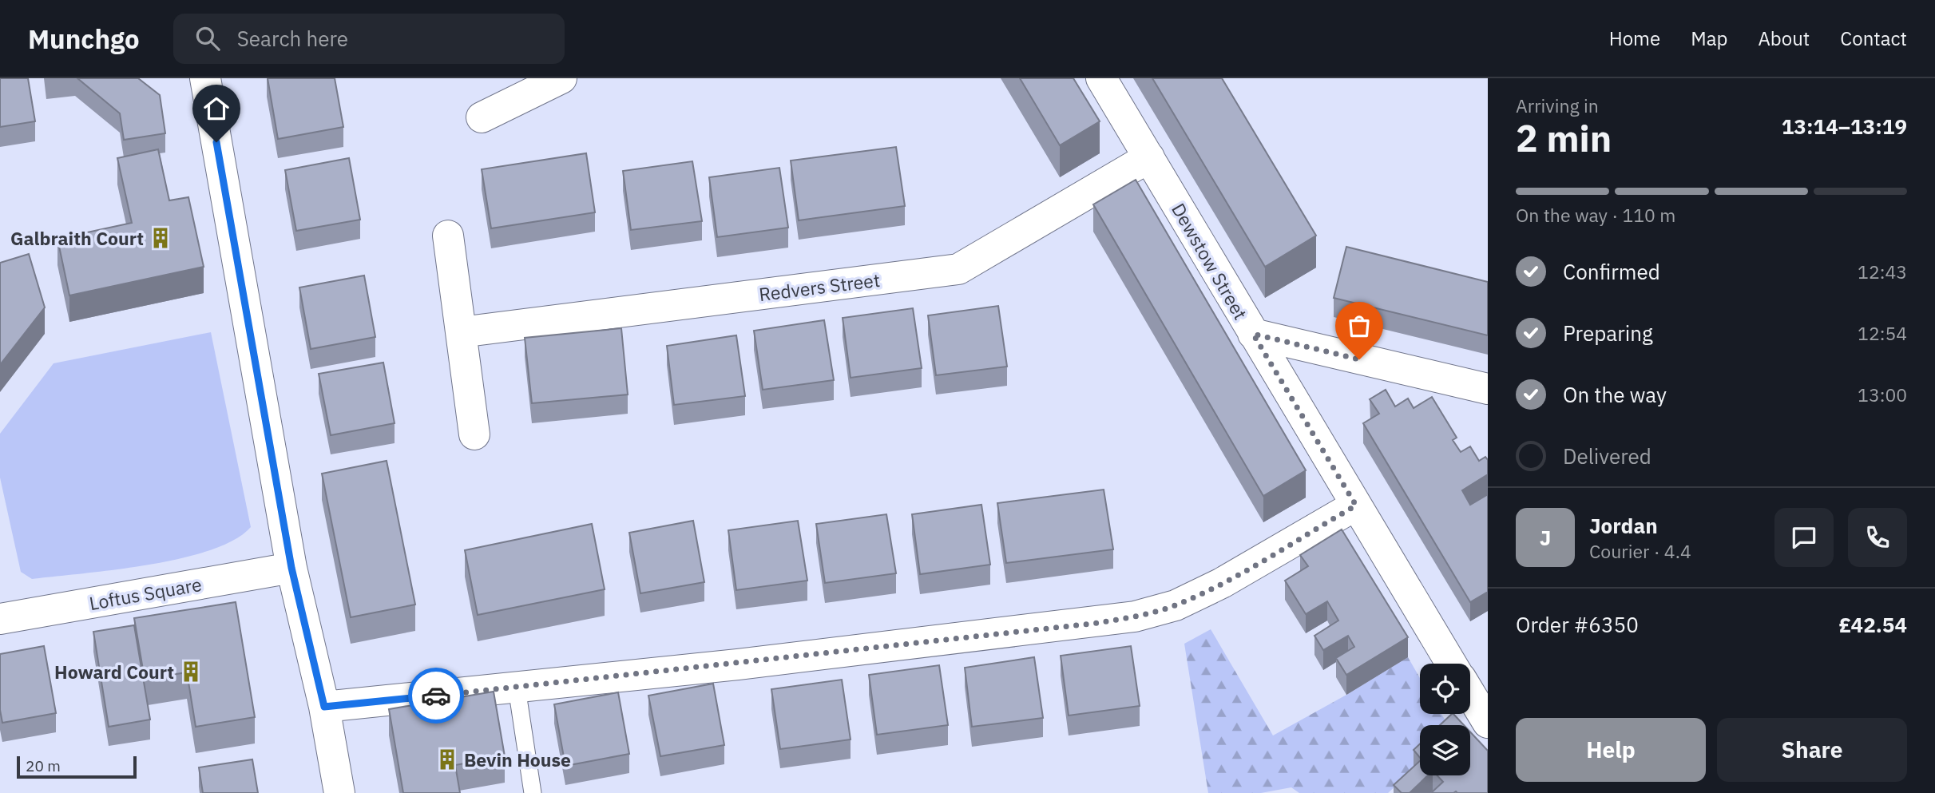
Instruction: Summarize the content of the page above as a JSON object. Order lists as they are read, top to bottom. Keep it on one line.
{"streets":{"street":["Dewstow Street","Redvers Street","Loftus Square"]},"crossings":[["Dewstow Street","Redvers Street"]],"places":{"building":["Galbraith Court","Howard Court","Bevin House"]},"scale_bar":"20 m","page":{"header":"Munchgo","search":"Search here","nav":["Home","Map","About","Contact"],"heading":["2 min","Arriving in","13:14–13:19"],"panel":["Jordan","Courier · 4.4","Order #6350","£42.54"],"bar":"On the way · 110 m","list":[["Confirmed","12:43"],["Preparing","12:54"],["On the way","13:00"],"Delivered"],"round":"J","buttons":["Help","Share"],"scale":"20 m"}}
